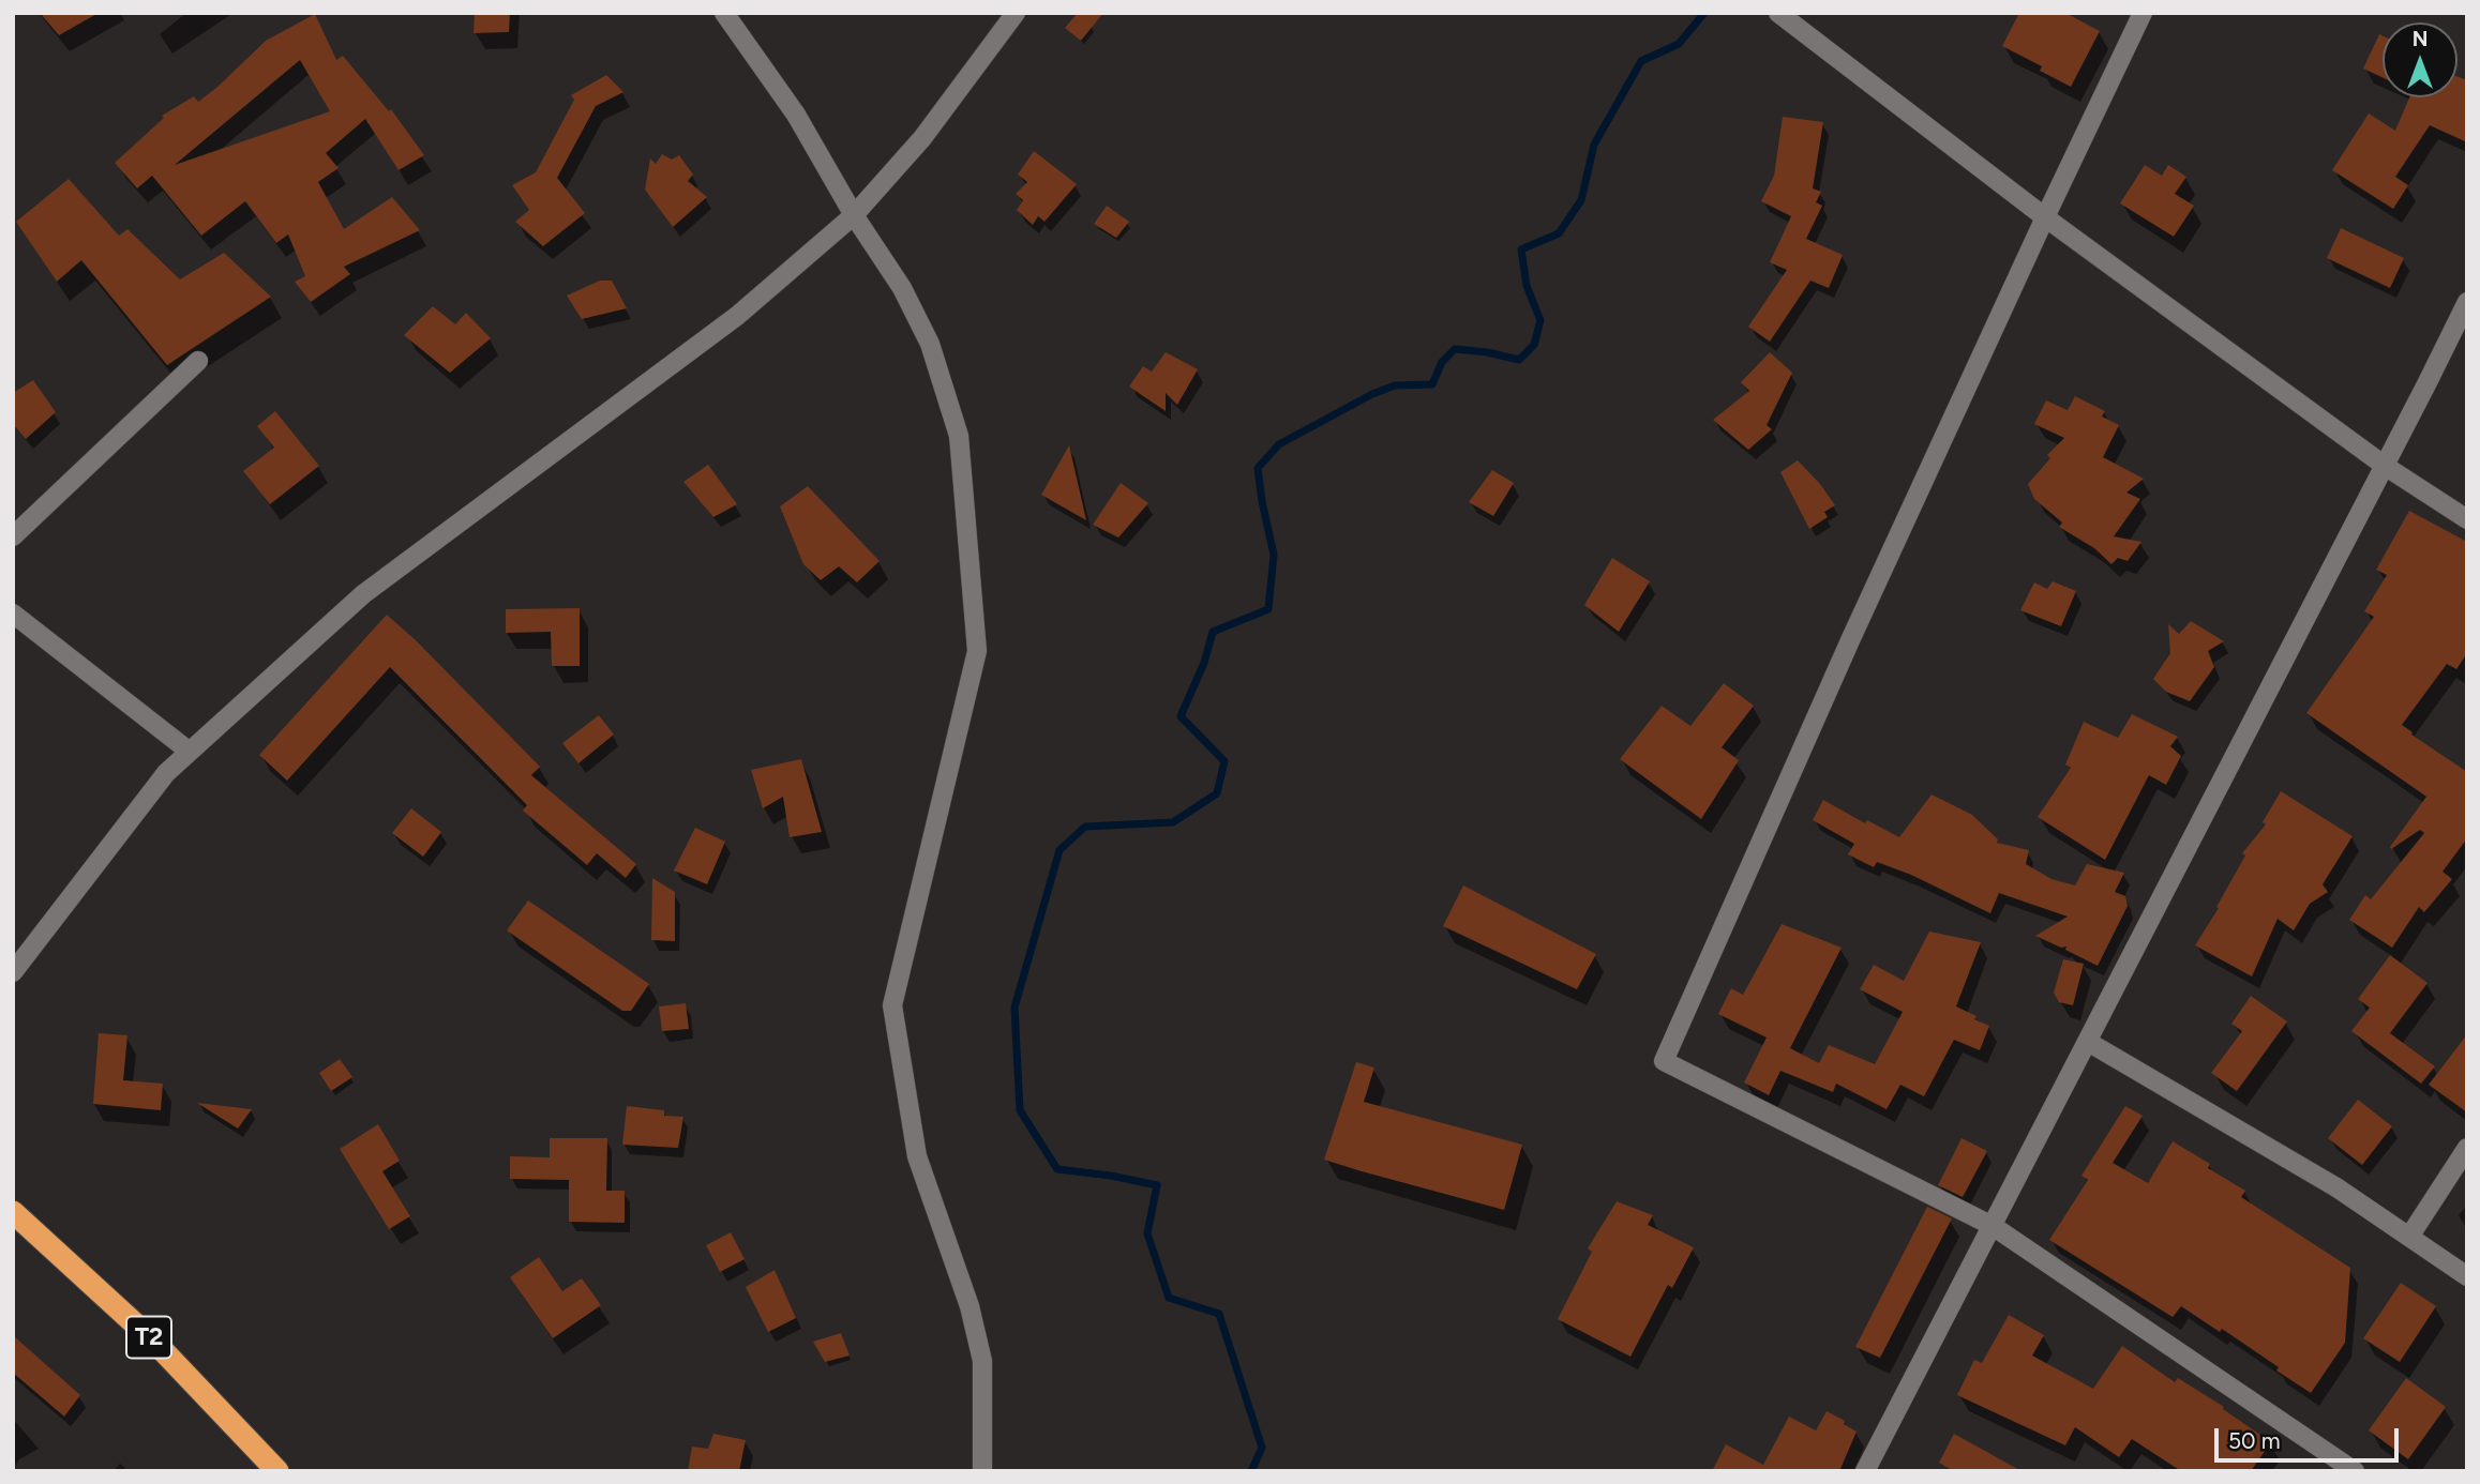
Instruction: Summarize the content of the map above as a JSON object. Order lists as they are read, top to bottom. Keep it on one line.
{"streets":{"highway":["T2"]},"scale_bar":"50 m","north":"top"}
